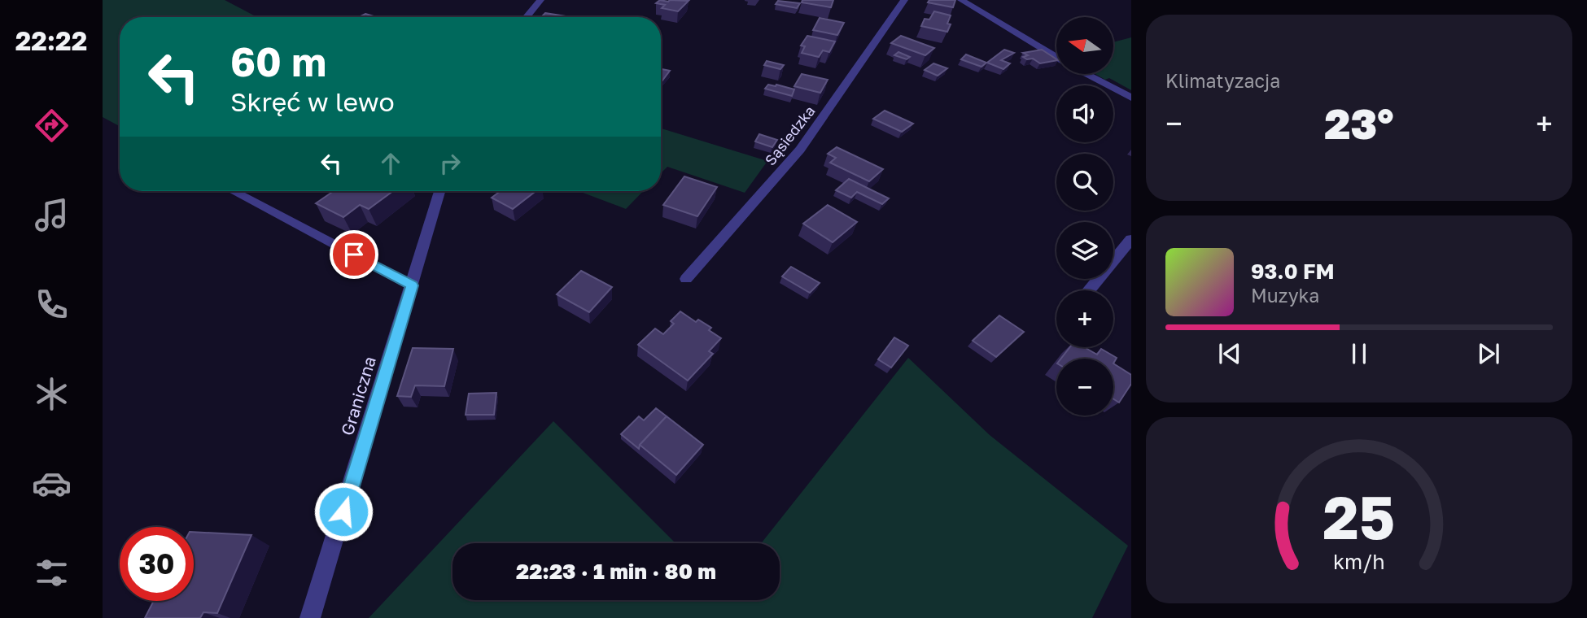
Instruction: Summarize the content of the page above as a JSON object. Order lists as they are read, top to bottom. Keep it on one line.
{"streets":{"street":["Sąsiedzka","Graniczna"]},"north":"left","page":{"tabs":"22:22","tile":"Klimatyzacja","map_buttons":["+","−"],"turn":["60 m","Skręć w lewo"],"heat":["−","23°","+"],"song":["93.0 FM","Muzyka"],"limit":"30","trip":"22:23 · 1 min · 80 m","gauge":["25","km/h"]}}
